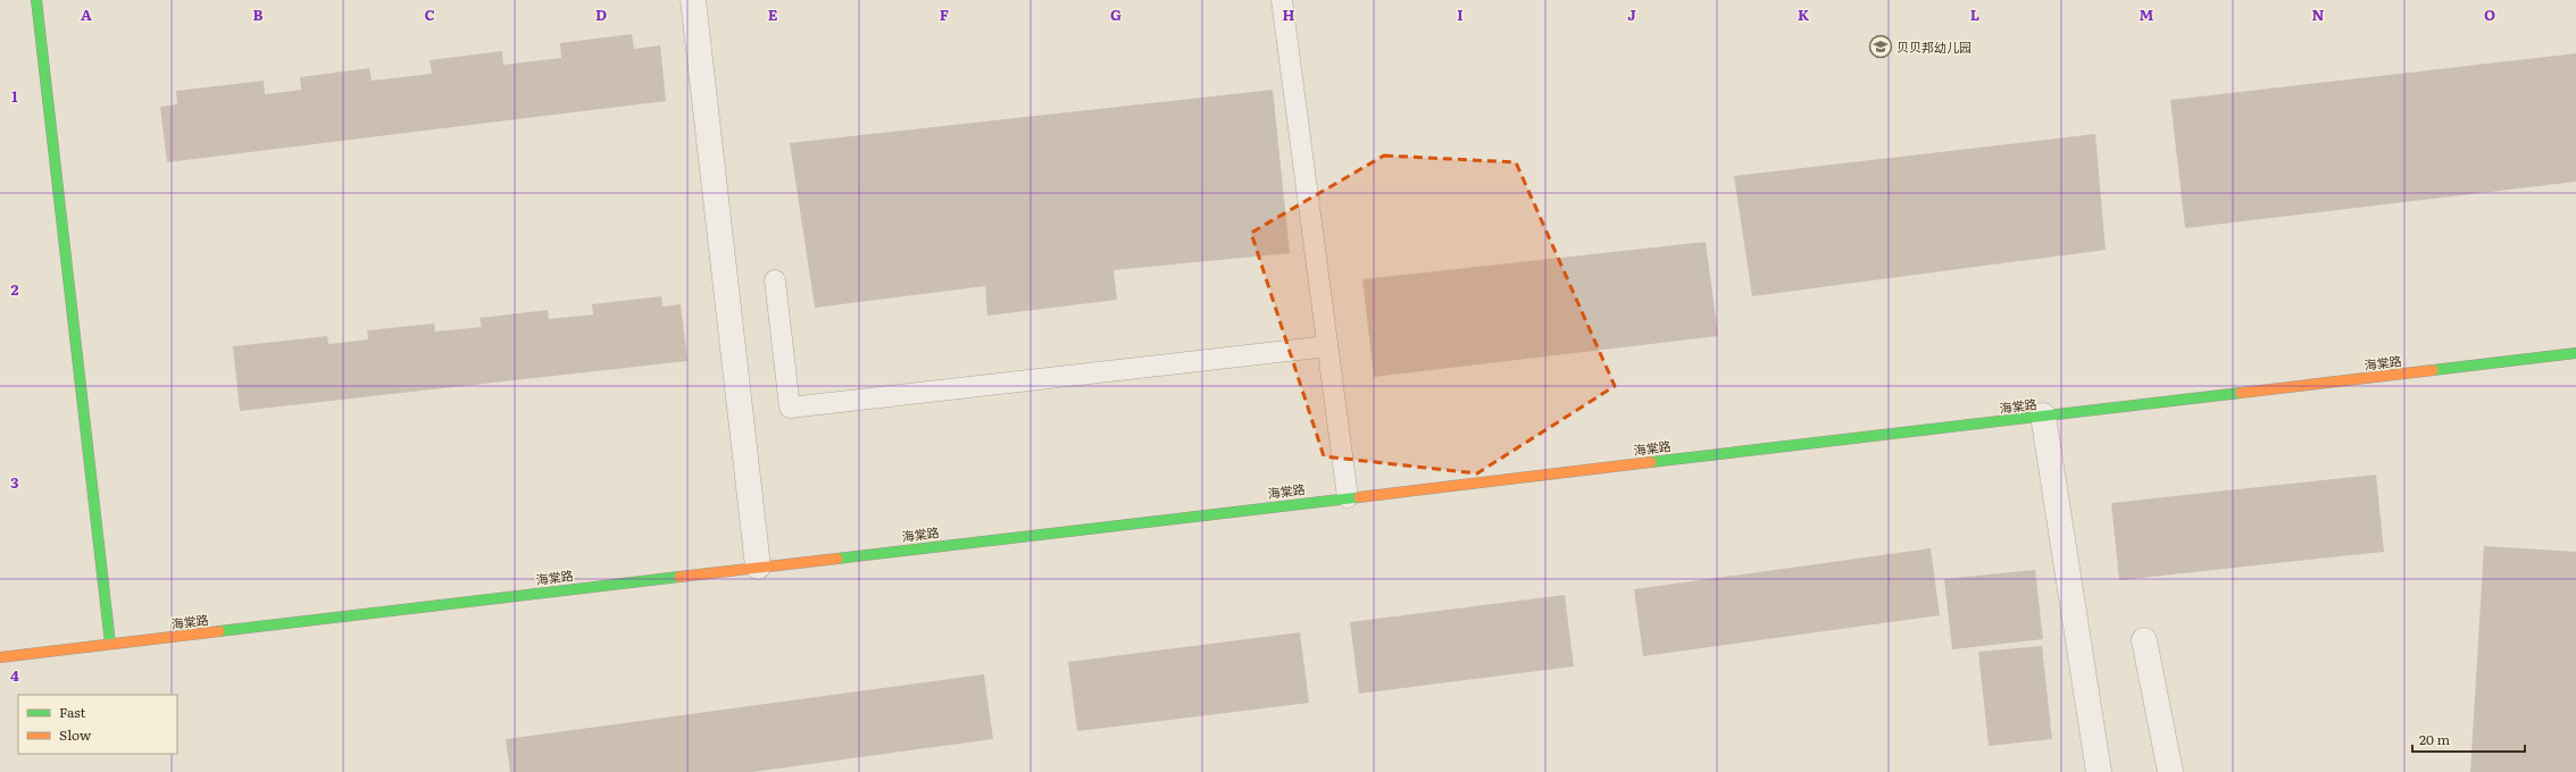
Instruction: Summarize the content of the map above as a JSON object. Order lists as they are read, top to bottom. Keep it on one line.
{"streets":{"street":["海棠路"]},"places":{"school or university":["贝贝邦幼儿园"]},"legend":["Fast","Slow"],"scale_bar":"20 m","grid":{"columns":["A","B","C","D","E","F","G","H","I","J","K","L","M","N","O"],"rows":["1","2","3","4"]}}
